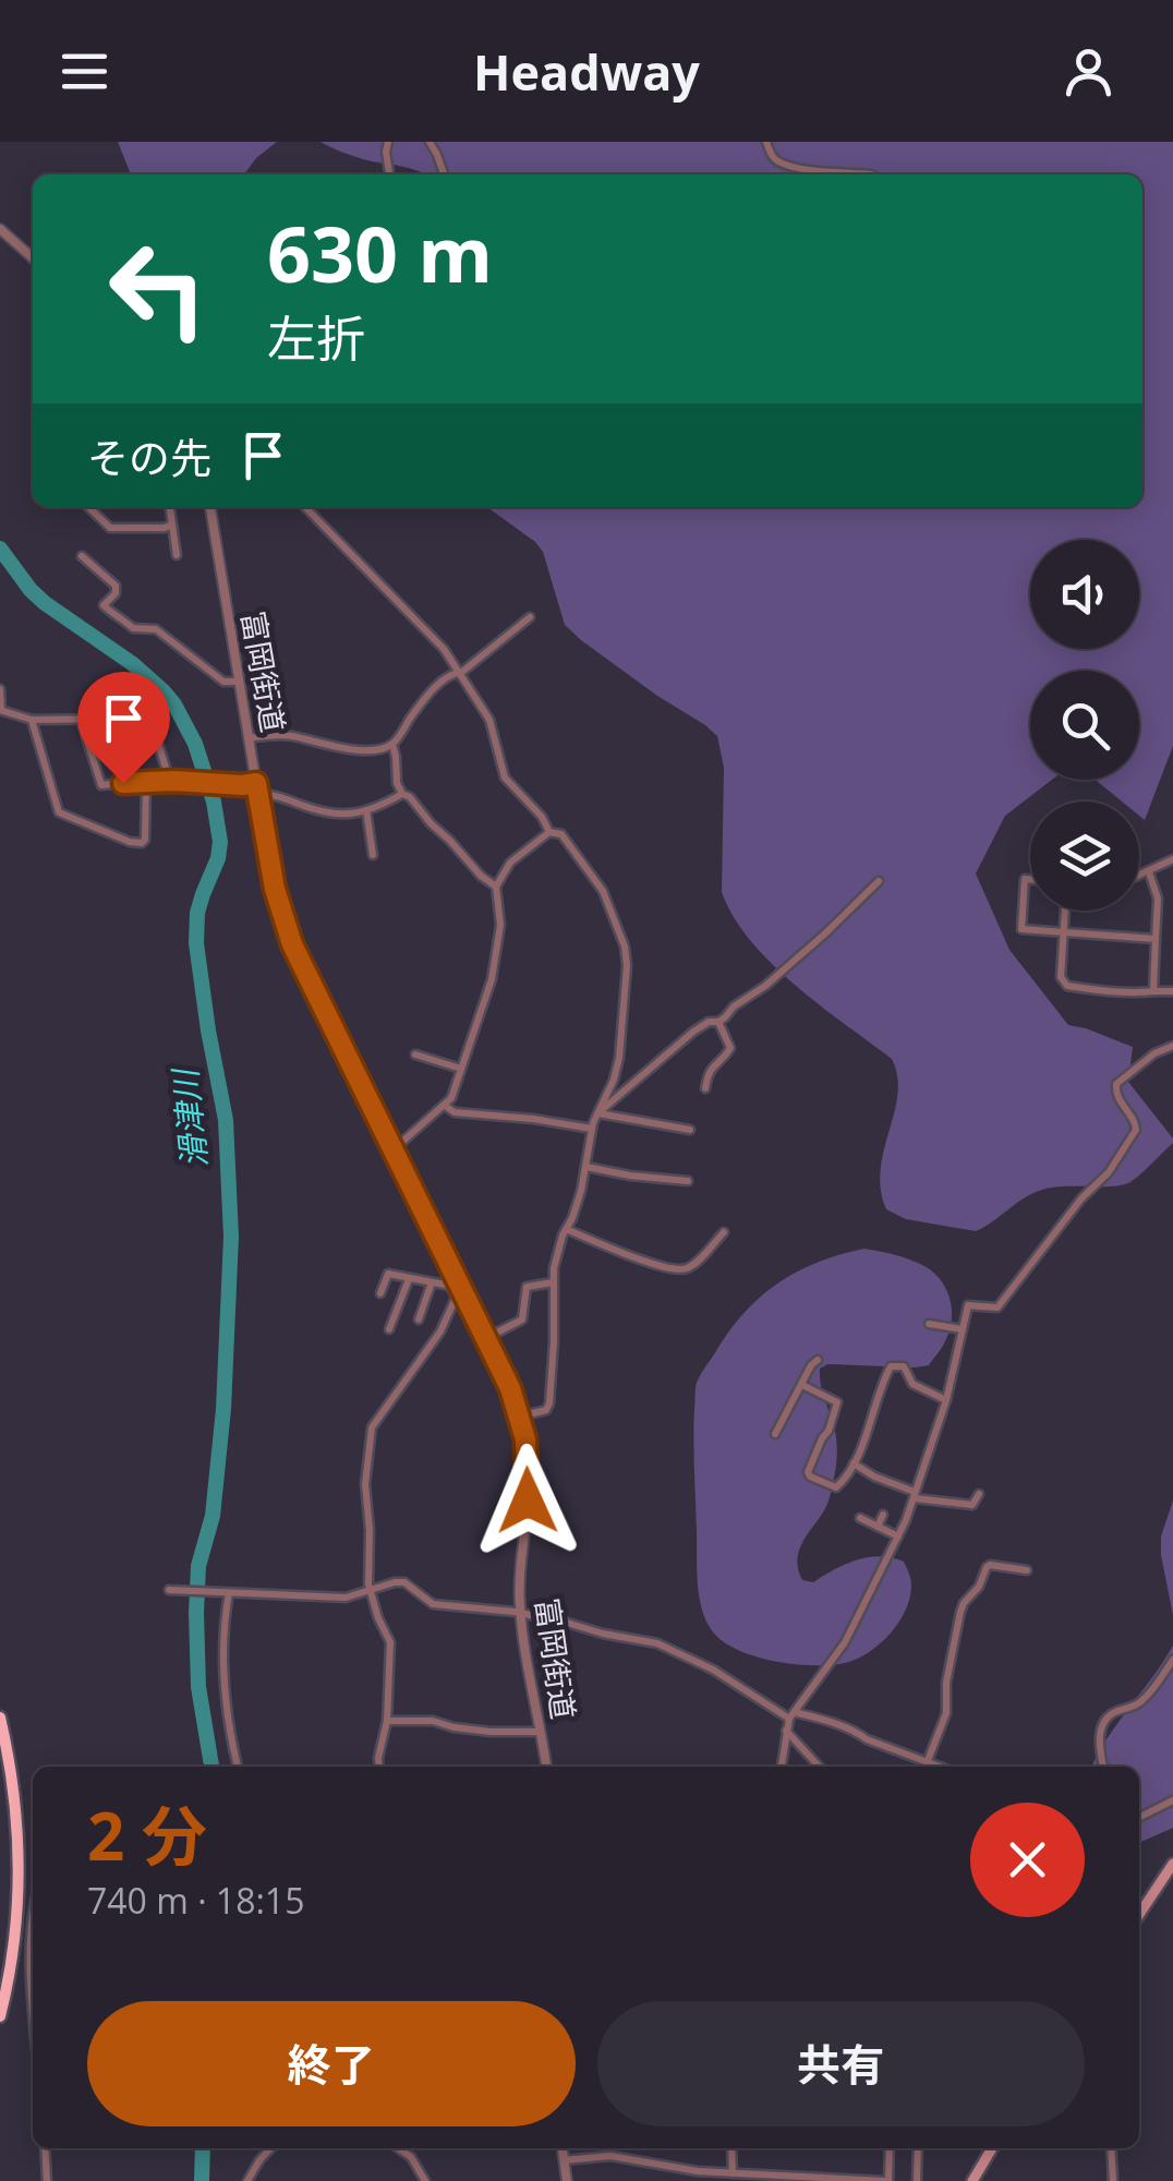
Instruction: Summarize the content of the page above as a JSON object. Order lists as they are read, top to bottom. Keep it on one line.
{"streets":{"street":["富岡街道"]},"water":["滑津川"],"page":{"header":"Headway","turn":["630 m","左折"],"then":"その先","heading":["2 分","740 m · 18:15"],"buttons":["終了","共有"]}}
